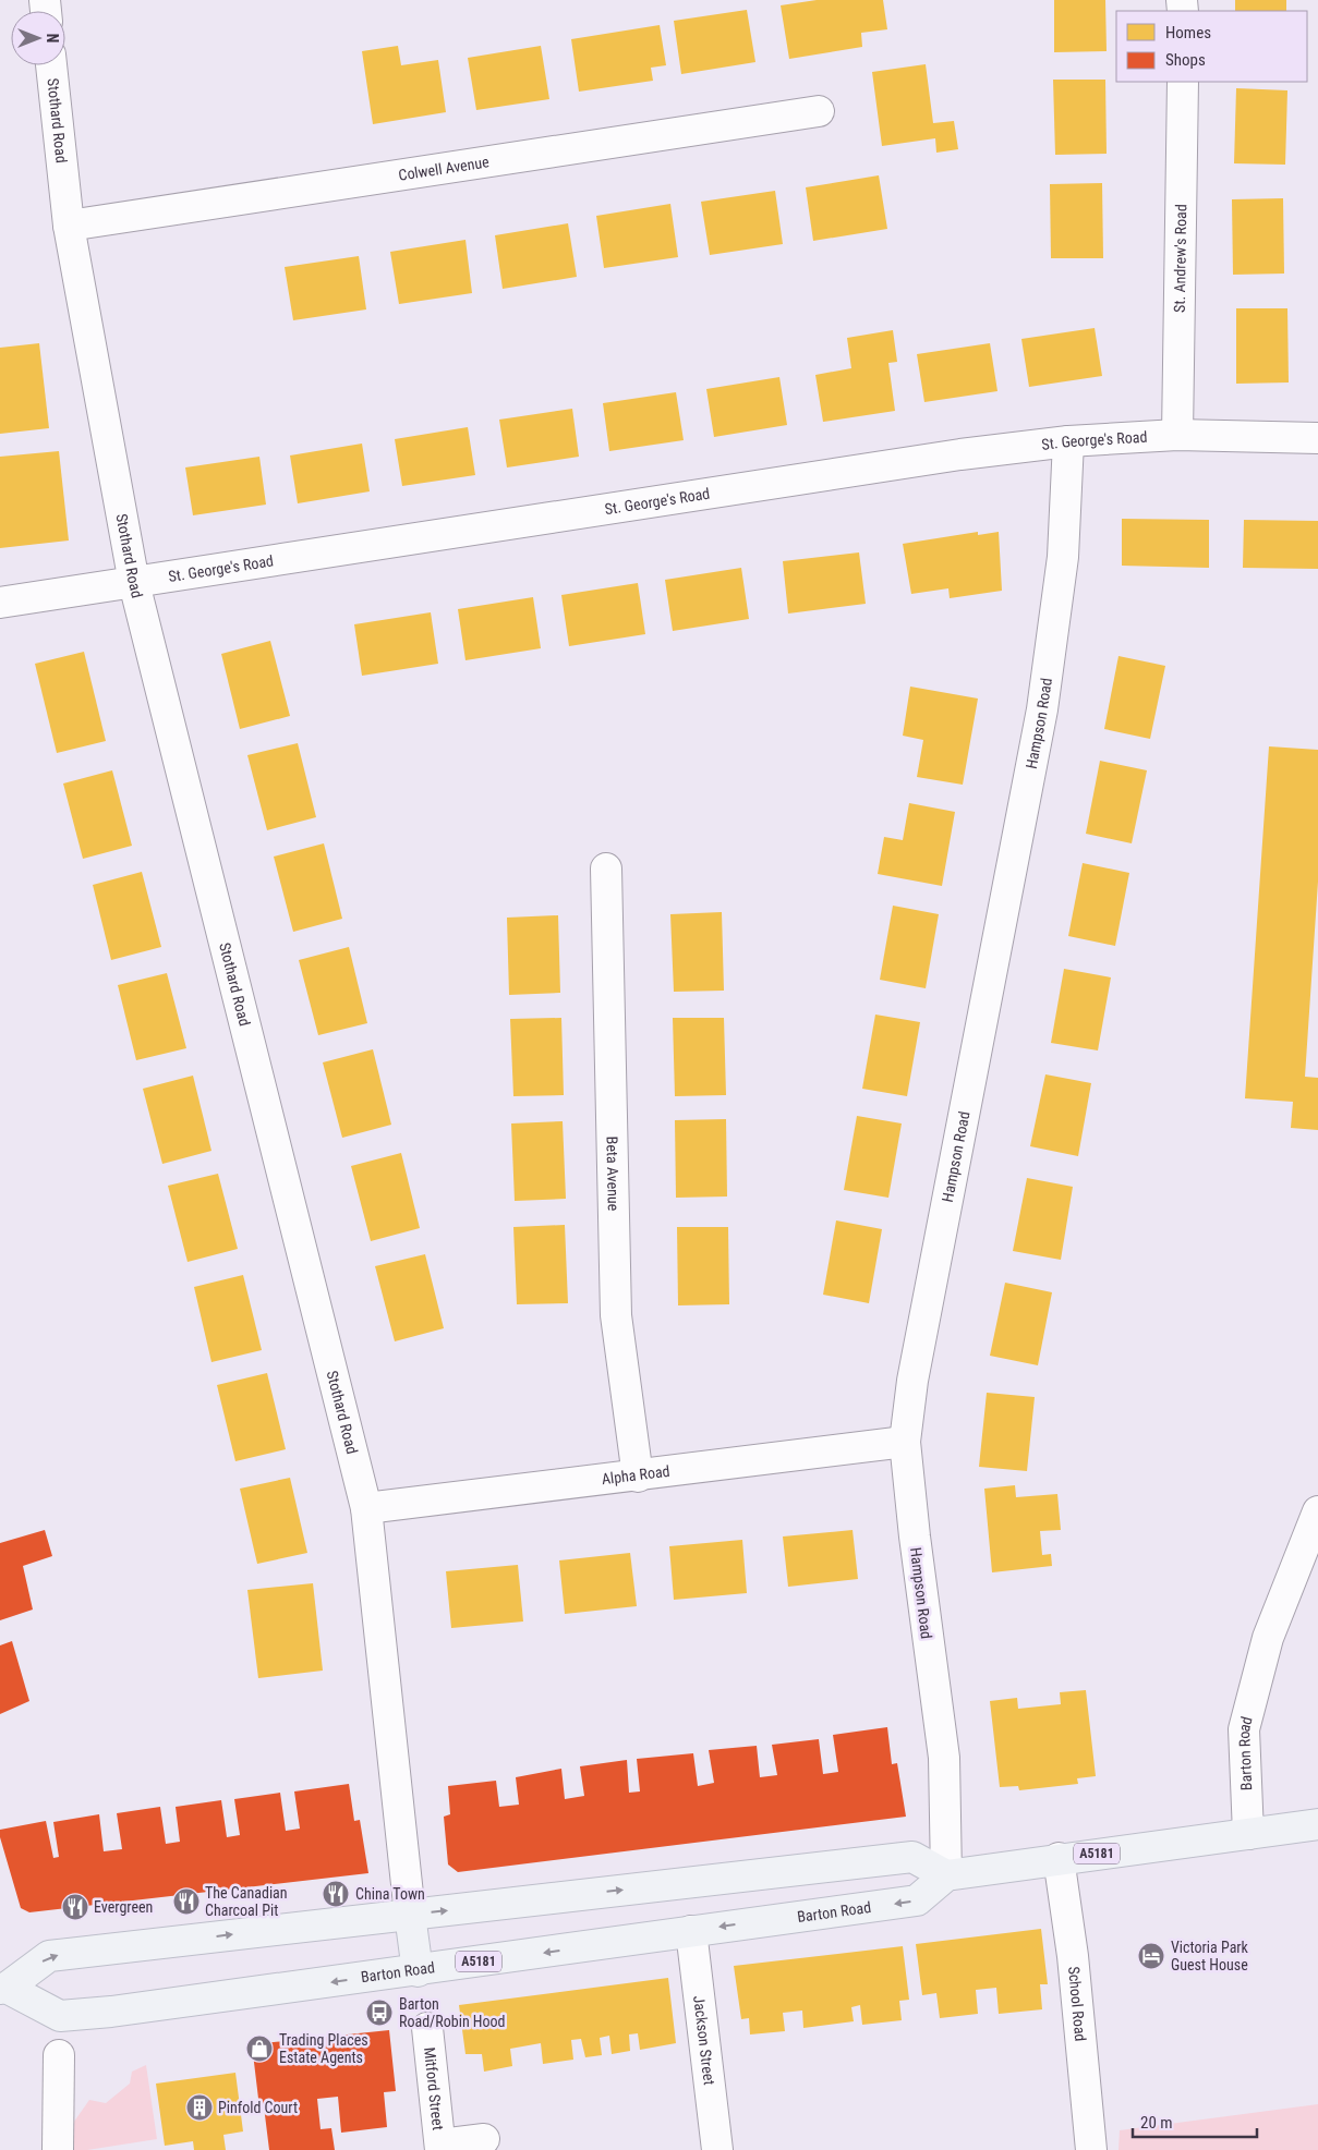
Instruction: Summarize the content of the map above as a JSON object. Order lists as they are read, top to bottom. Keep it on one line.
{"streets":{"main road":["Barton Road","A5181"],"street":["Stothard Road","Colwell Avenue","St. Andrew's Road","St. George's Road","Hampson Road","Beta Avenue","Alpha Road","School Road","Jackson Street","Mitford Street"]},"crossings":[["Stothard Road","Colwell Avenue"],["Stothard Road","St. George's Road"],["Stothard Road","Alpha Road"],["Stothard Road","Barton Road"],["St. Andrew's Road","St. George's Road"],["St. George's Road","Hampson Road"],["Hampson Road","Alpha Road"],["Hampson Road","Barton Road"],["Hampson Road","A5181"],["Beta Avenue","Alpha Road"],["Barton Road","A5181"],["Barton Road","Jackson Street"],["A5181","School Road"]],"places":{"restaurant":["China Town","The Canadian Charcoal Pit","Evergreen"],"hotel":["Victoria Park Guest House"],"bus stop":["Barton Road/Robin Hood"],"shop":["Trading Places Estate Agents"],"building":["Pinfold Court"]},"legend":["Homes","Shops"],"scale_bar":"20 m","north":"right"}
